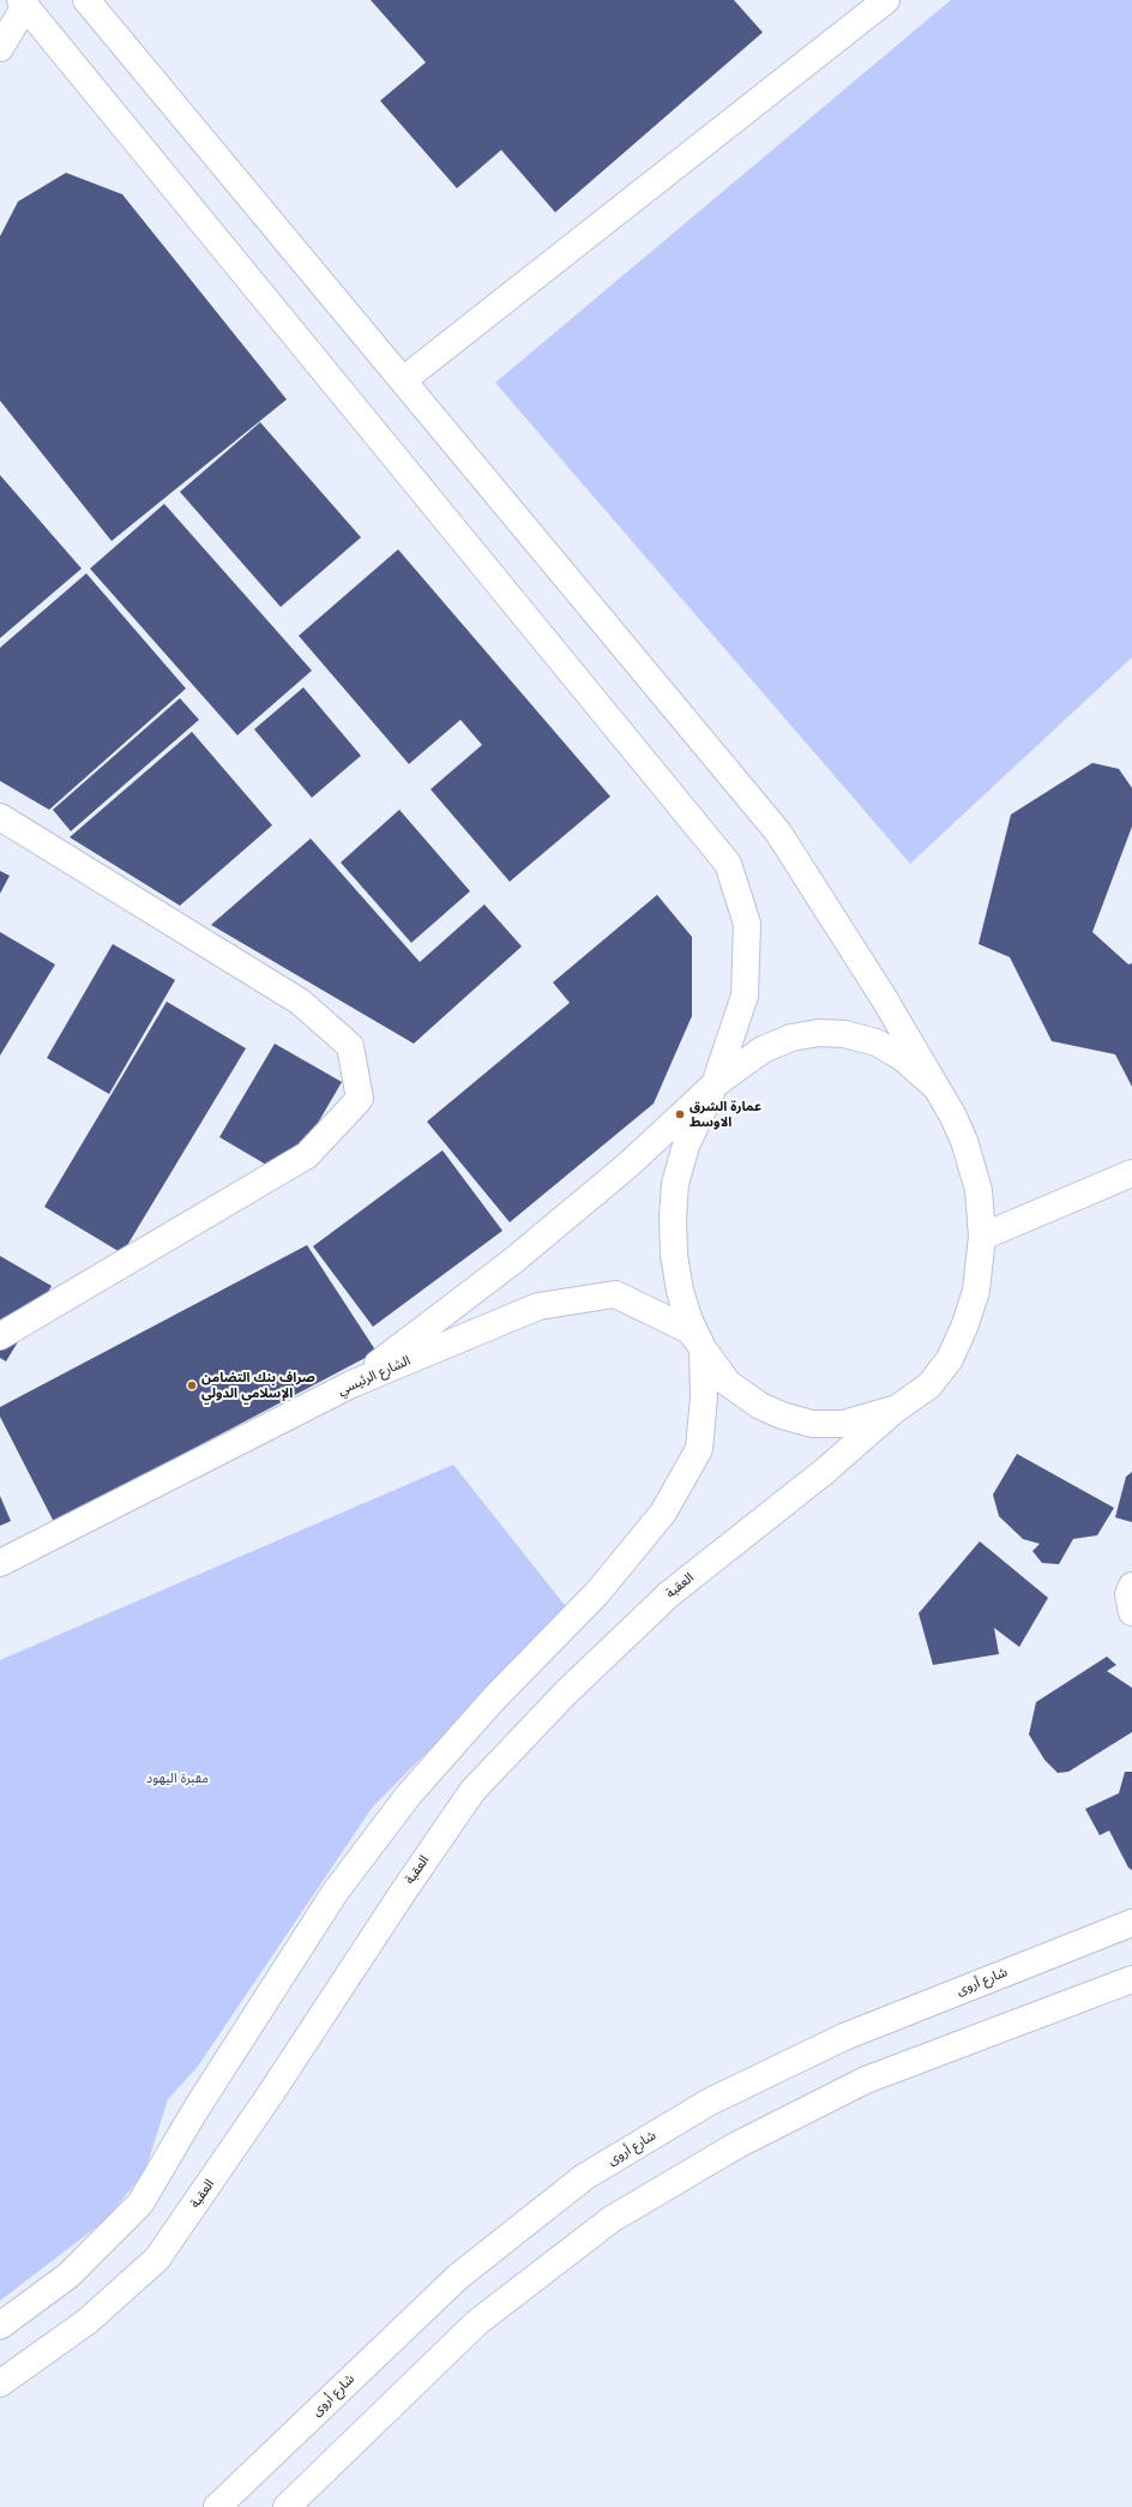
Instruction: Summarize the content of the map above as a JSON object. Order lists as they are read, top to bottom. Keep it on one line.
{"streets":{"main road":["الشارع الرئيسي","العقبة","شارع أروى"]},"parks":["مقبرة اليهود"],"places":["عمارة الشرق الاوسط","صراف بنك التضامن الإسلامي الدولي"]}
